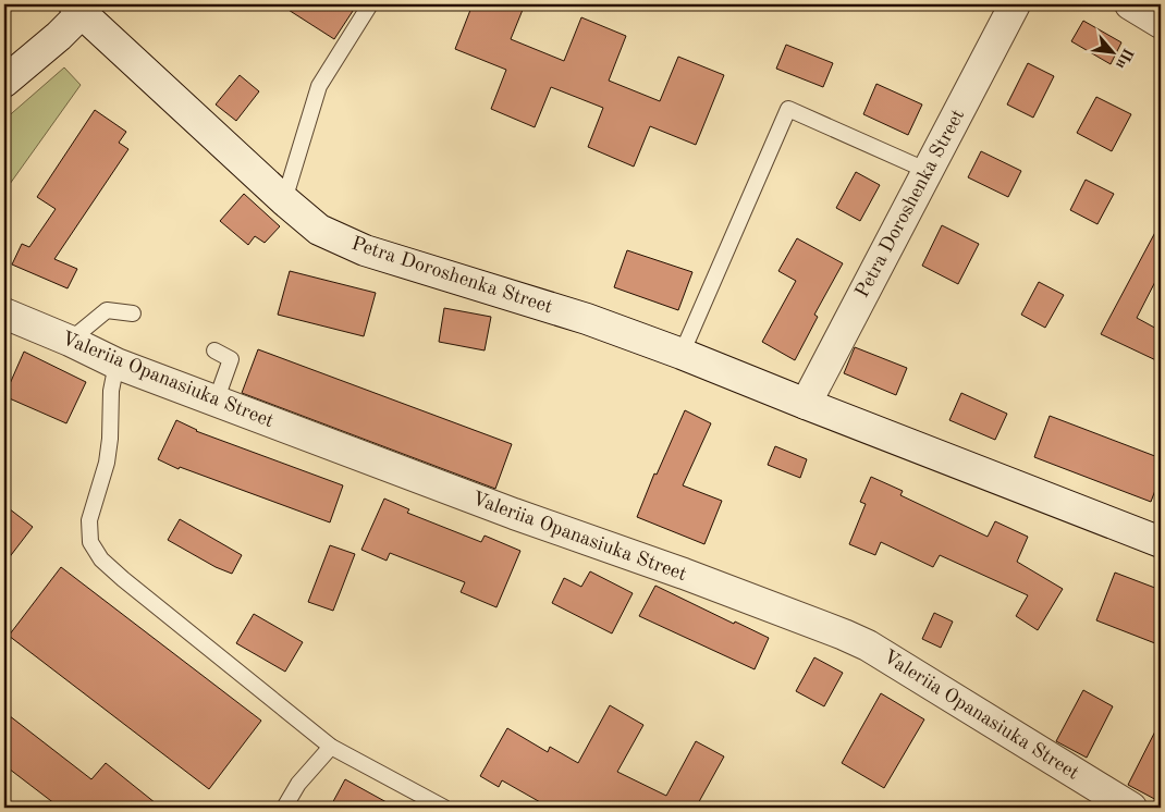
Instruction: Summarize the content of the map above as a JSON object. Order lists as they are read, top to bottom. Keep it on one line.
{"streets":{"street":["Petra Doroshenka Street","Valeriia Opanasiuka Street"]},"north":"bottom right"}
